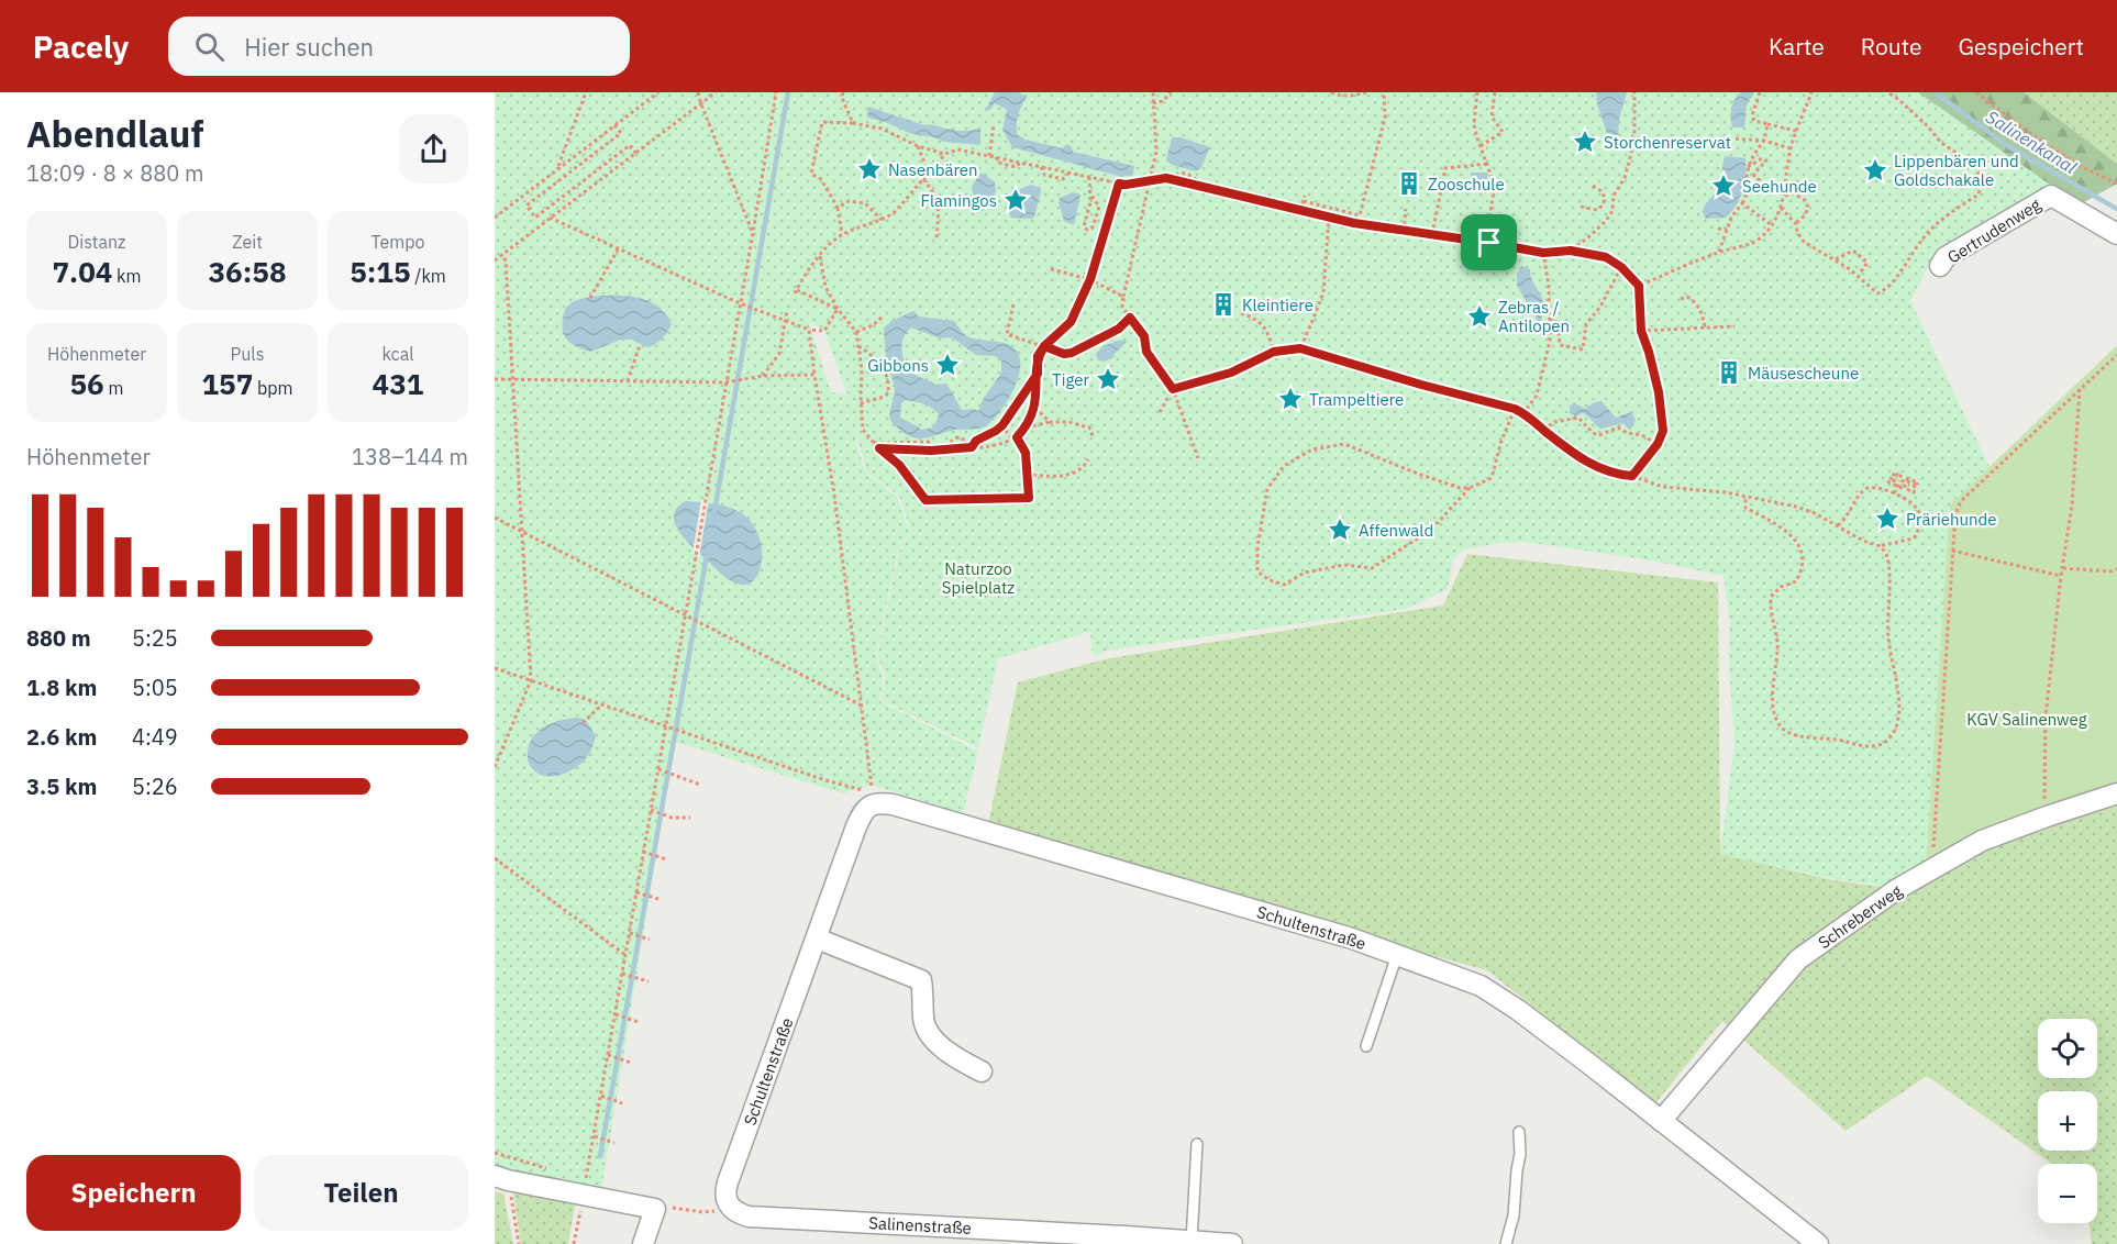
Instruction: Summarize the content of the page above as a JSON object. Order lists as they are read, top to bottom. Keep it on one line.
{"streets":{"street":["Gertrudenweg","Schreberweg","Schultenstraße","Salinenstraße"]},"crossings":[["Schreberweg","Schultenstraße"],["Schultenstraße","Salinenstraße"]],"water":["Salinenkanal"],"parks":["Naturzoo Spielplatz","KGV Salinenweg"],"places":{"place":["Storchenreservat","Nasenbären","Lippenbären und Goldschakale","Seehunde","Flamingos","Zebras / Antilopen","Gibbons","Tiger","Trampeltiere","Präriehunde","Affenwald"],"building":["Zooschule","Kleintiere","Mäusescheune"]},"page":{"header":"Pacely","search":"Hier suchen","nav":["Karte","Route","Gespeichert"],"heading":["Abendlauf","18:09 · 8 × 880 m"],"stats":[["Distanz","7.04 km"],["Zeit","36:58"],["Tempo","5:15 /km"],["Höhenmeter","56 m"],["Puls","157 bpm"],["kcal","431"]],"chart":["Höhenmeter","138–144 m"],"list":[{"name":"880 m","note":"5:25"},{"name":"1.8 km","note":"5:05"},{"name":"2.6 km","note":"4:49"},{"name":"3.5 km","note":"5:26"}],"map_buttons":["+","−"],"buttons":["Speichern","Teilen"]}}
